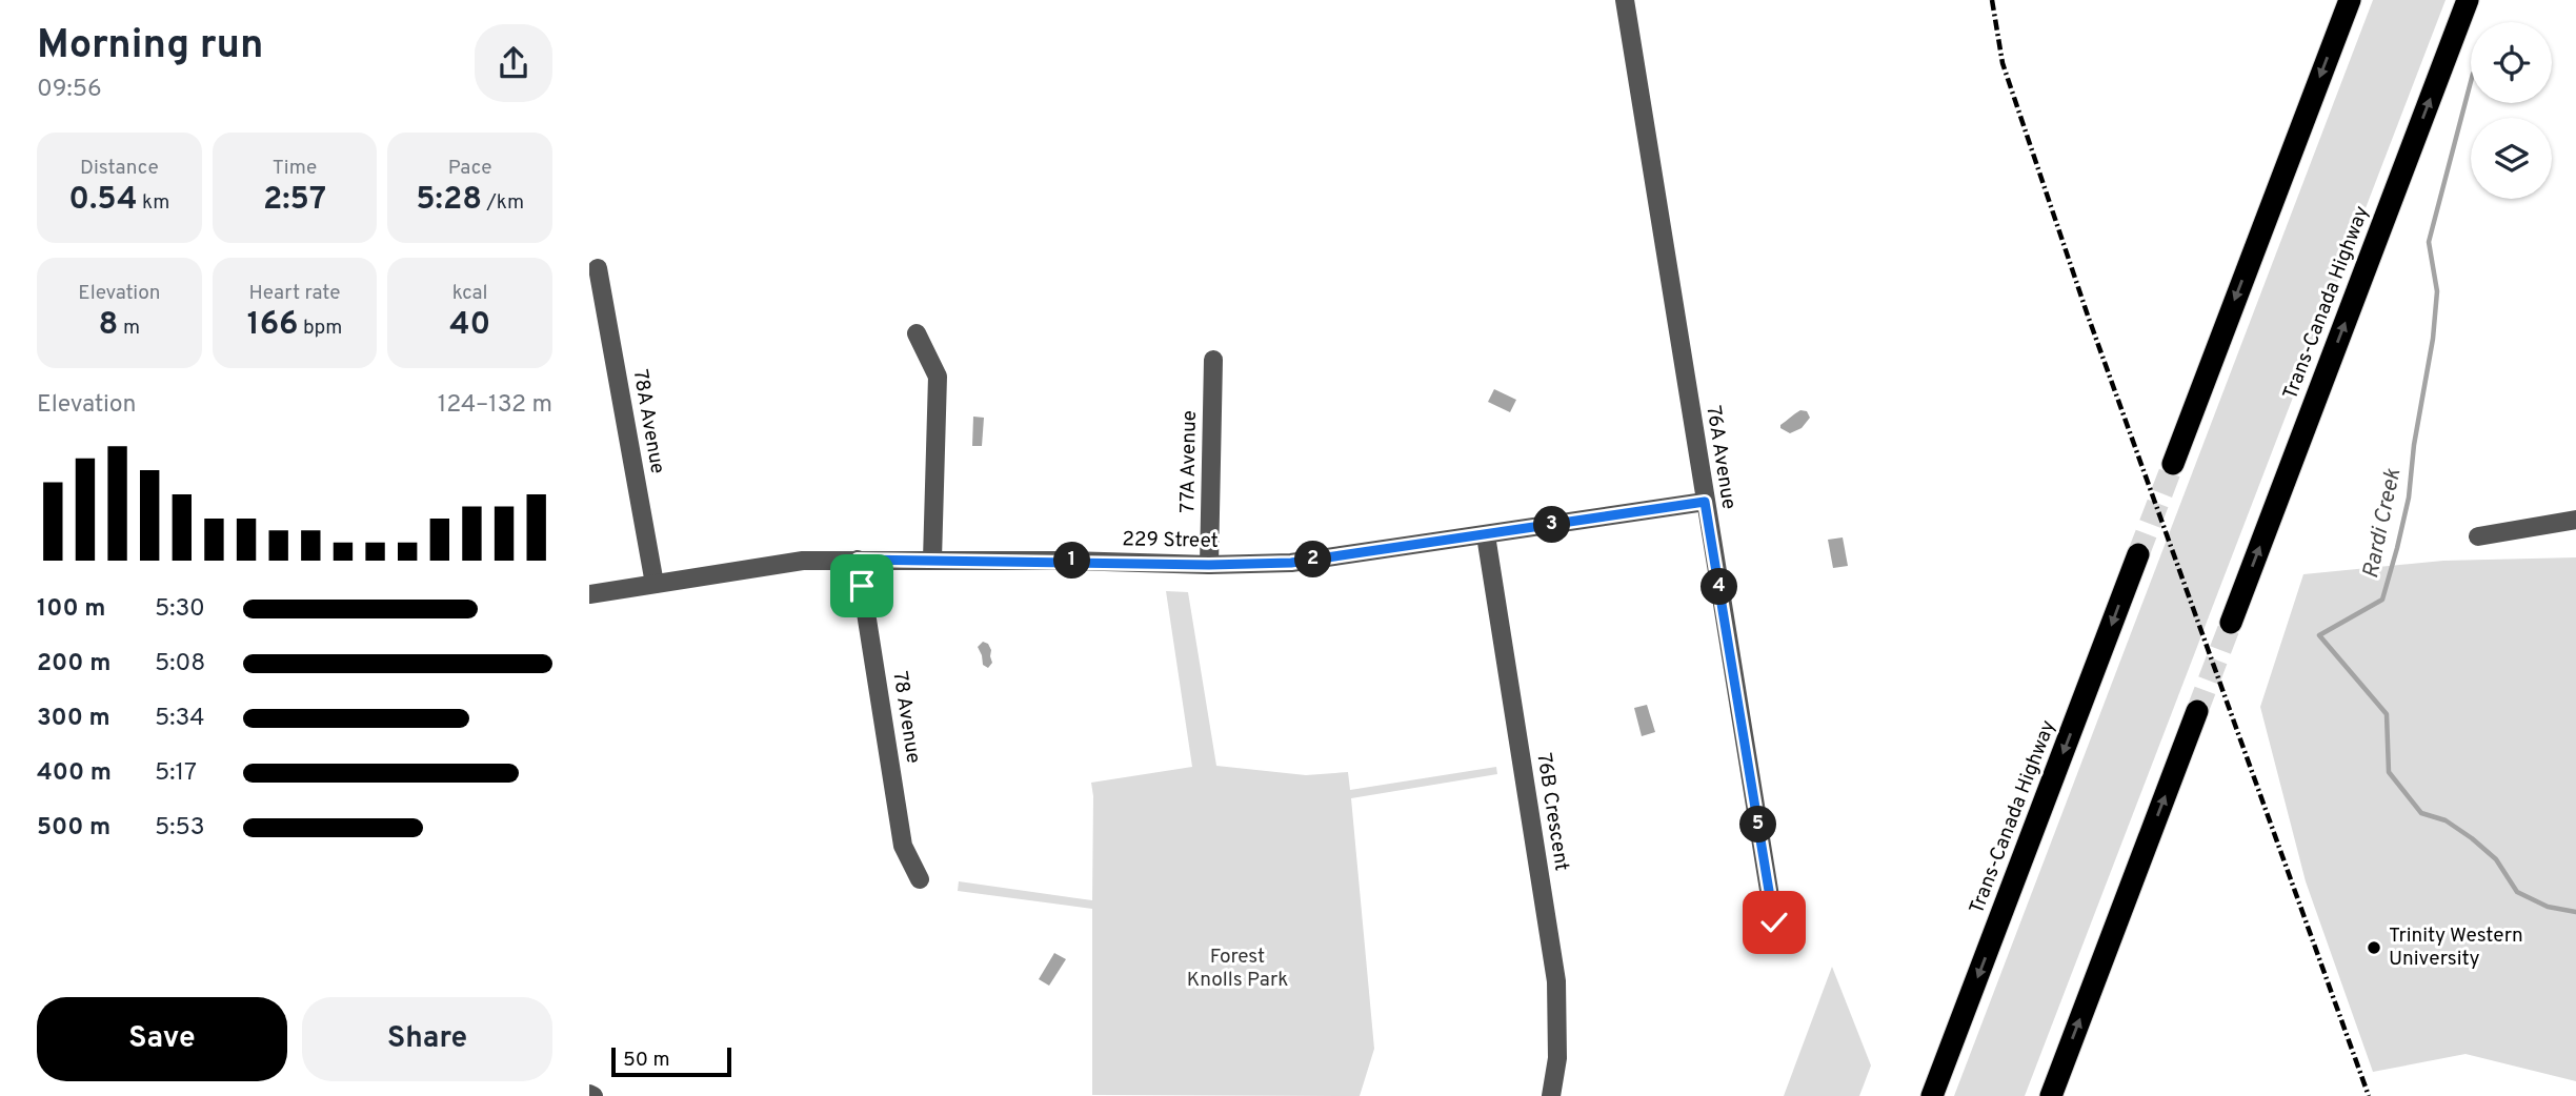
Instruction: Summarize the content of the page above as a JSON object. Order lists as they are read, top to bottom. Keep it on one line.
{"streets":{"highway":["Trans-Canada Highway"],"street":["78A Avenue","76A Avenue","77A Avenue","229 Street","78 Avenue","76B Crescent"]},"crossings":[["78A Avenue","229 Street"],["76A Avenue","229 Street"],["77A Avenue","229 Street"],["229 Street","78 Avenue"],["229 Street","76B Crescent"]],"water":["Rardi Creek"],"parks":["Forest Knolls Park"],"places":["Trinity Western University"],"scale_bar":"50 m","page":{"heading":["Morning run","09:56"],"stats":[["Distance","0.54 km"],["Time","2:57"],["Pace","5:28 /km"],["Elevation","8 m"],["Heart rate","166 bpm"],["kcal","40"]],"chart":["Elevation","124–132 m"],"pins":["3","2","1","4","5"],"list":[{"name":"100 m","note":"5:30"},{"name":"200 m","note":"5:08"},{"name":"300 m","note":"5:34"},{"name":"400 m","note":"5:17"},{"name":"500 m","note":"5:53"}],"buttons":["Save","Share"],"scale":"50 m"}}
